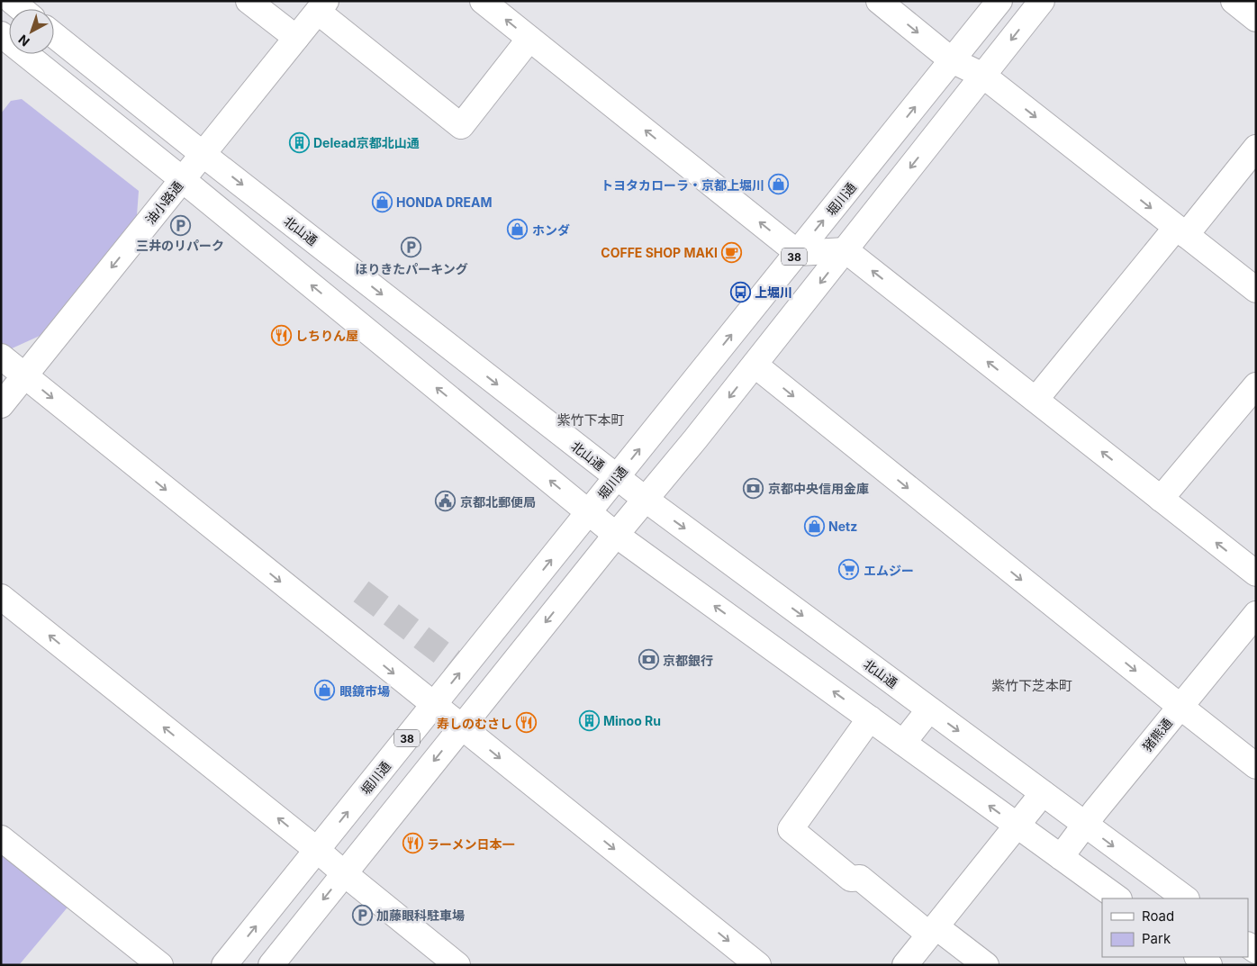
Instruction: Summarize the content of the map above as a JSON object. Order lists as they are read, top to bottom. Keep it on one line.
{"streets":{"street":["堀川通","油小路通","北山通","38","猪熊通"]},"crossings":[["堀川通","北山通"],["油小路通","北山通"],["北山通","猪熊通"]],"one_way":["油小路通"],"districts":["紫竹下本町","紫竹下芝本町"],"places":{"building":["Delead京都北山通","Minoo Ru"],"shop":["トヨタカローラ・京都上堀川","HONDA DREAM","ホンダ","Netz","眼鏡市場"],"parking":["三井のリパーク","ほりきたパーキング","加藤眼科駐車場"],"cafe":["COFFE SHOP MAKI"],"bus stop":["上堀川"],"restaurant":["しちりん屋","寿しのむさし","ラーメン日本一"],"bank":["京都中央信用金庫","京都銀行"],"public building":["京都北郵便局"],"supermarket":["エムジー"]},"legend":["Road","Park"],"north":"bottom left"}
